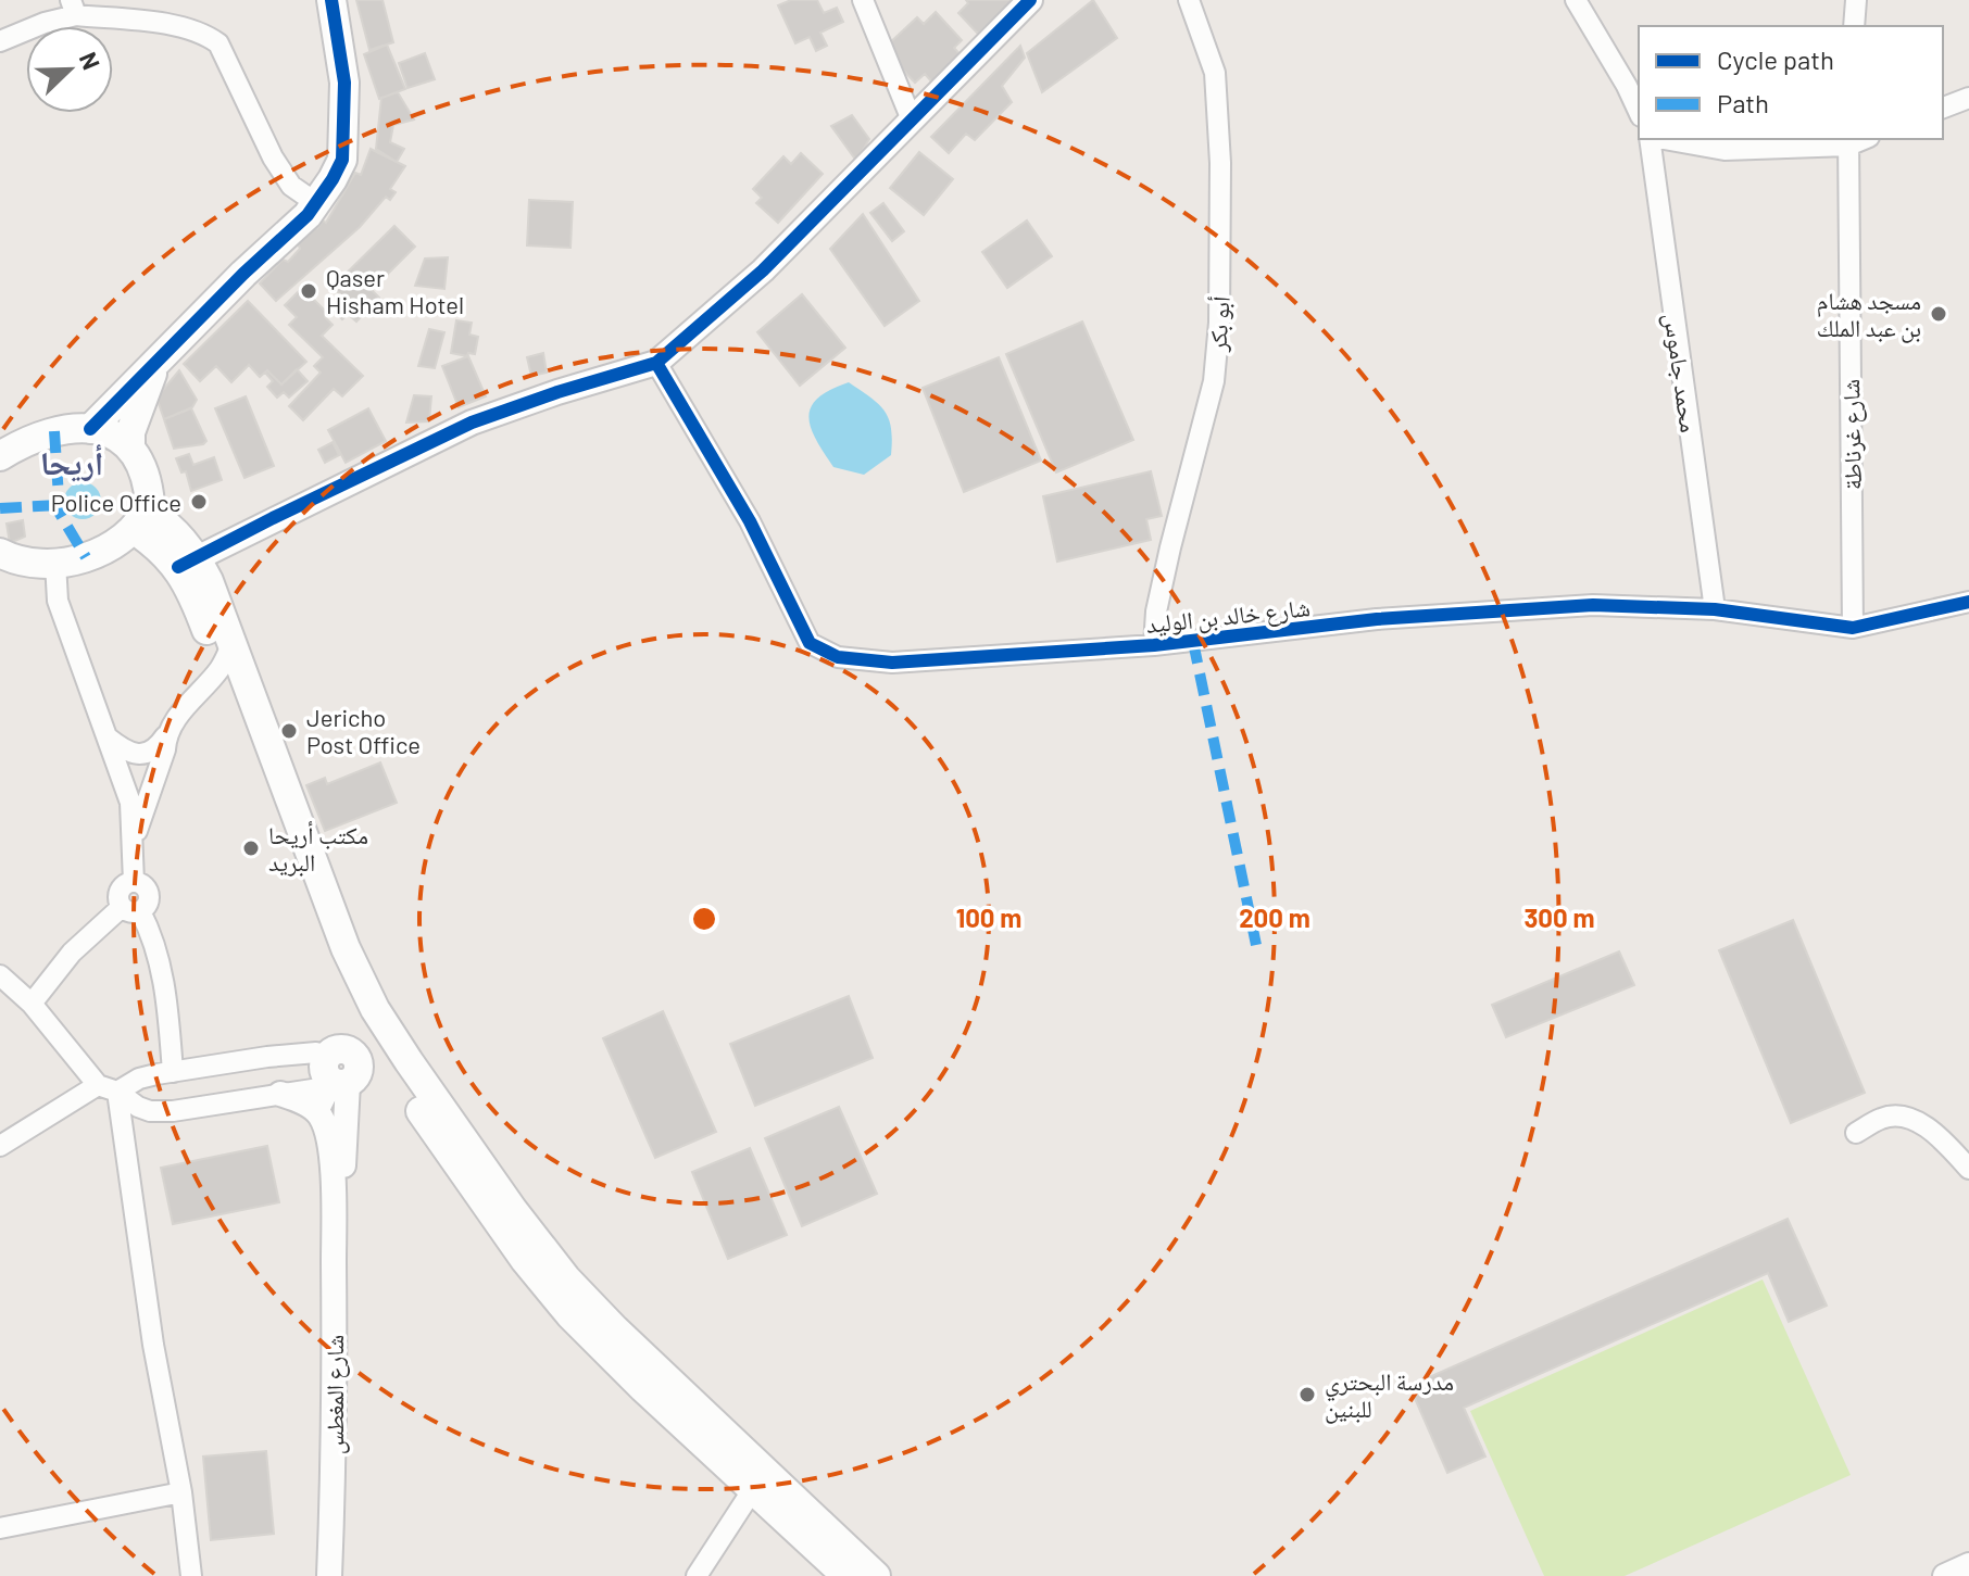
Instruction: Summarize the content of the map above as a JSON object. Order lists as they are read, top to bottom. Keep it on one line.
{"streets":{"street":["أبو بكر","محمد جاموس","شارع غرناطة","شارع خالد بن الوليد","شارع المغطس"]},"crossings":[["أبو بكر","شارع خالد بن الوليد"],["محمد جاموس","شارع غرناطة"],["محمد جاموس","شارع خالد بن الوليد"],["شارع غرناطة","شارع خالد بن الوليد"]],"districts":["أريحا"],"places":["Qaser Hisham Hotel","مسجد هشام بن عبد الملك","Police Office","Jericho Post Office","مكتب أريحا البريد","مدرسة البحتري للبنين"],"legend":["Cycle path","Path"],"north":"top right","rings":["100 m","200 m","300 m"]}
